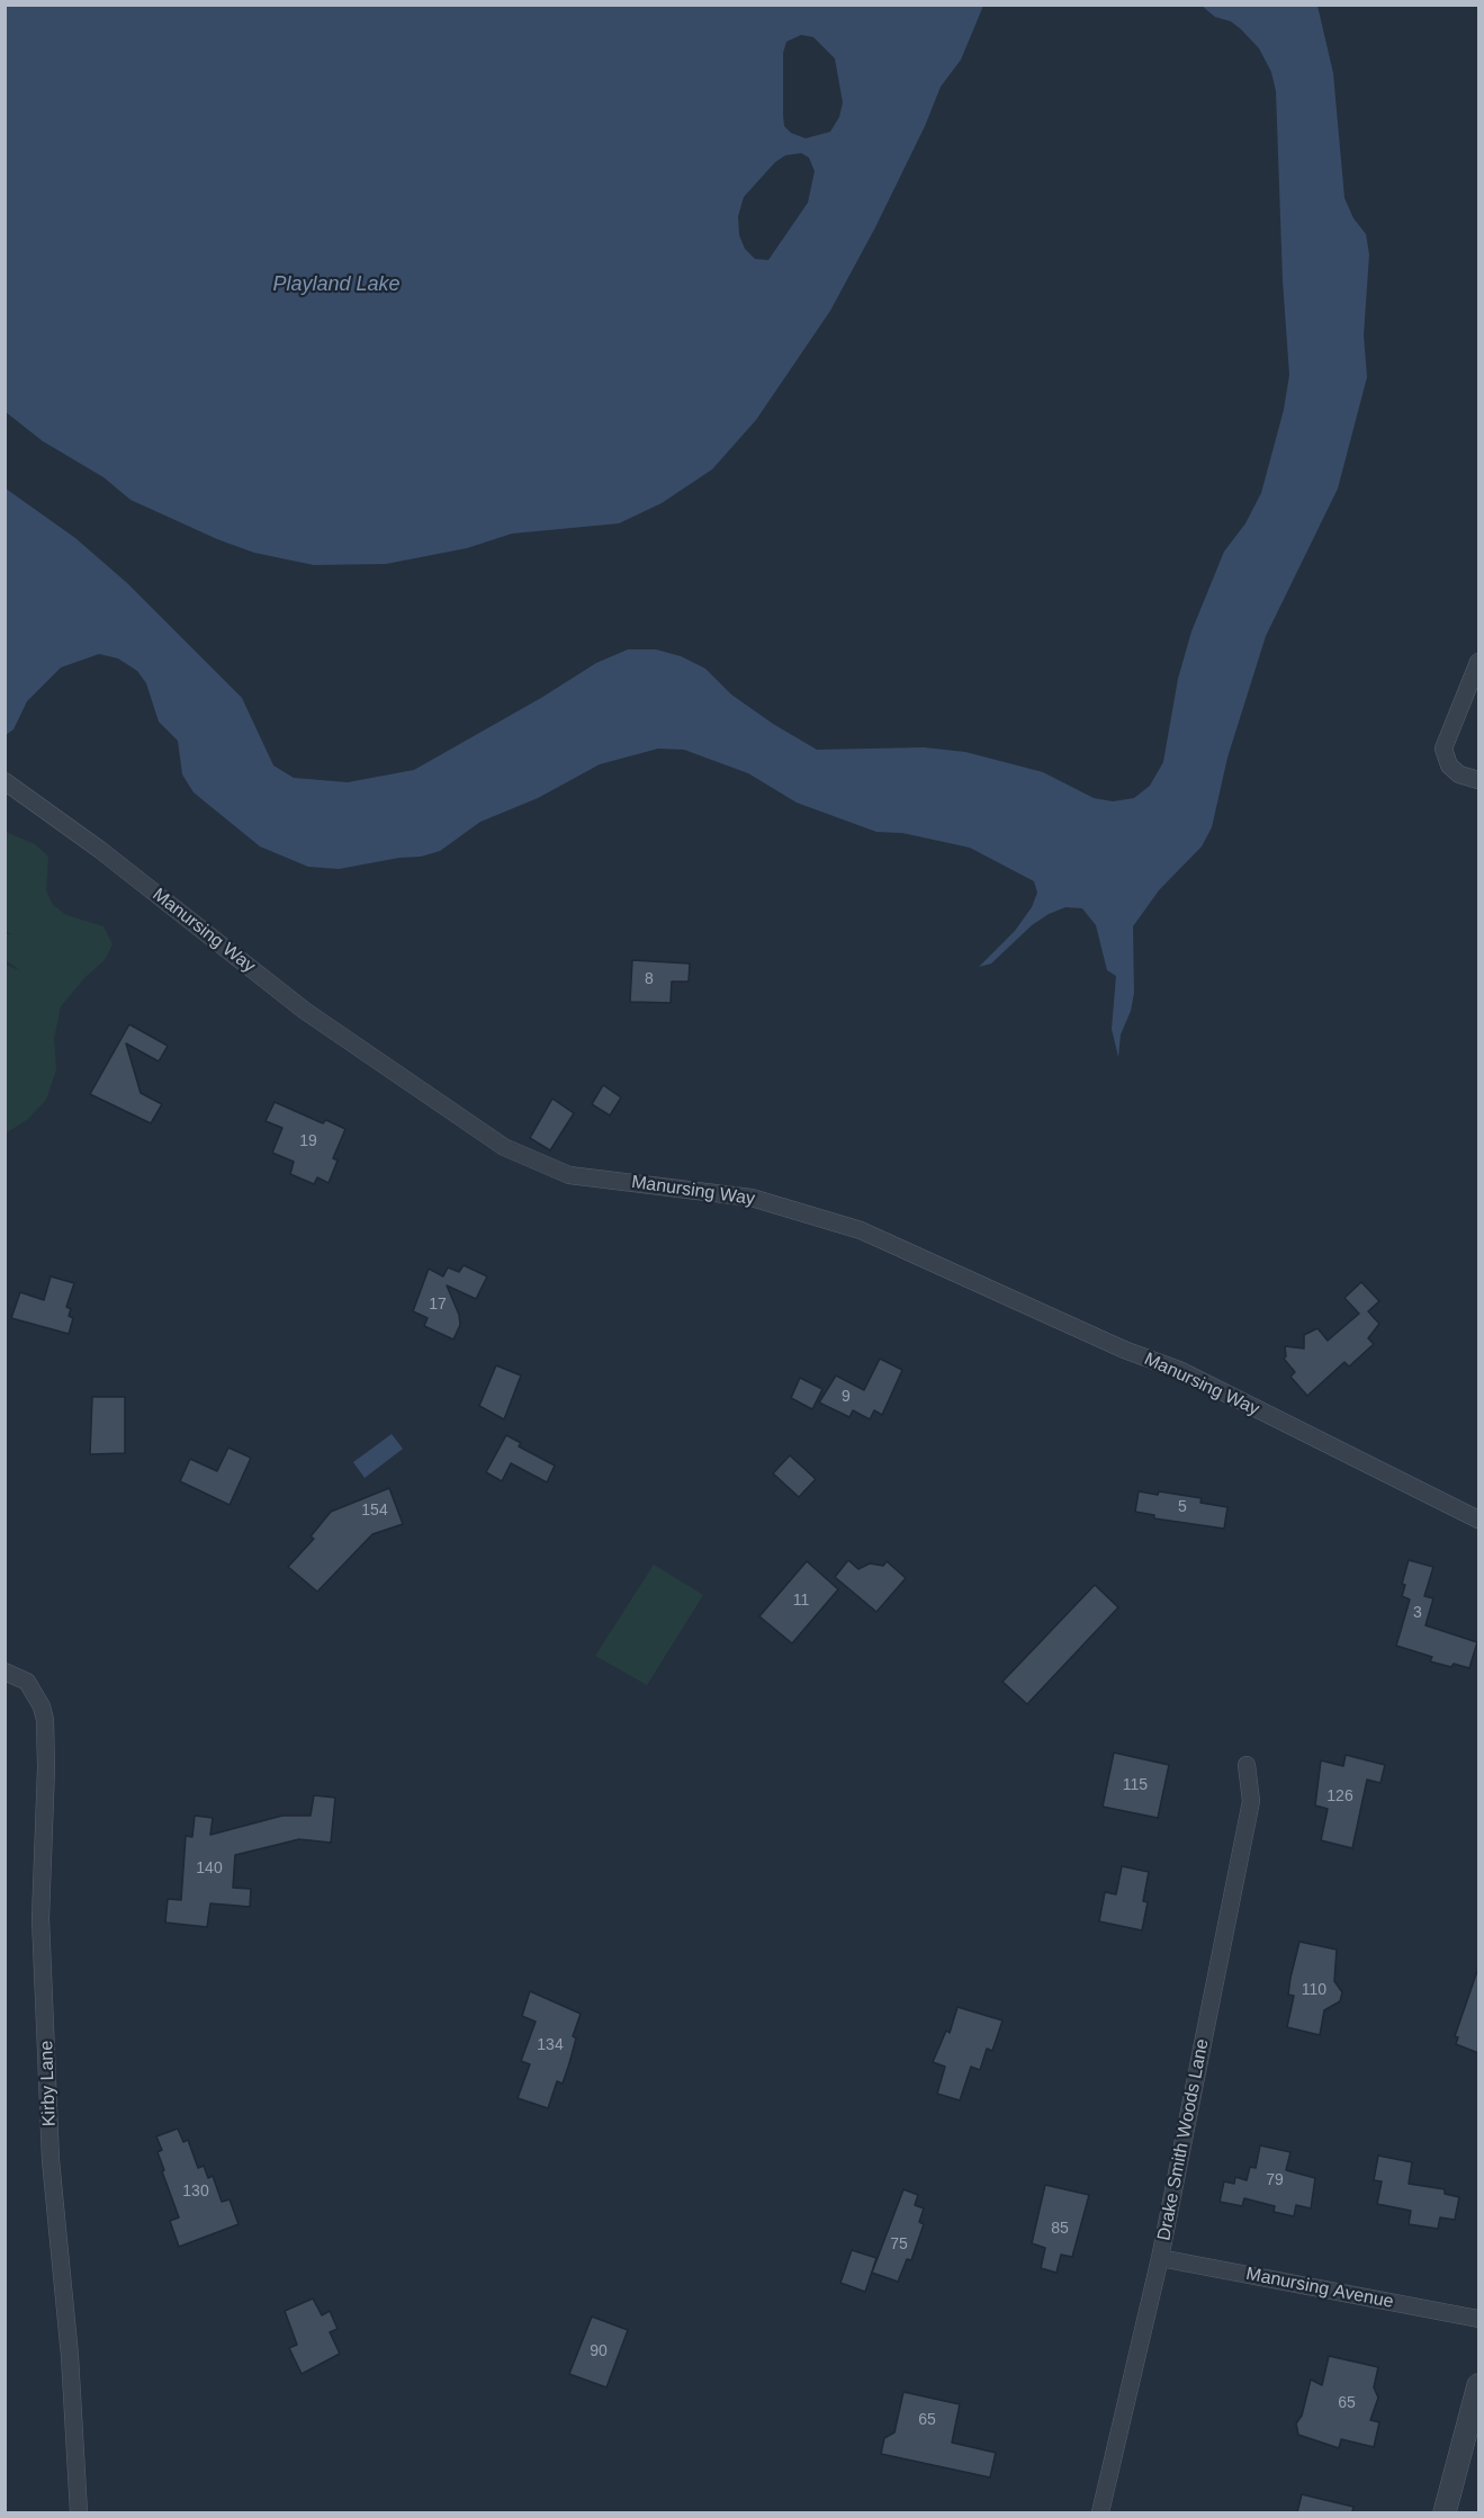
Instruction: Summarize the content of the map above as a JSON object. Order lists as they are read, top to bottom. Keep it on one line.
{"streets":{"street":["Manursing Way","Kirby Lane","Drake Smith Woods Lane","Manursing Avenue"]},"crossings":[["Drake Smith Woods Lane","Manursing Avenue"]],"water":["Playland Lake"],"house_numbers":["8","19","17","9","5","154","11","3","115","126","140","110","134","79","130","85","75","90","65","65"]}
